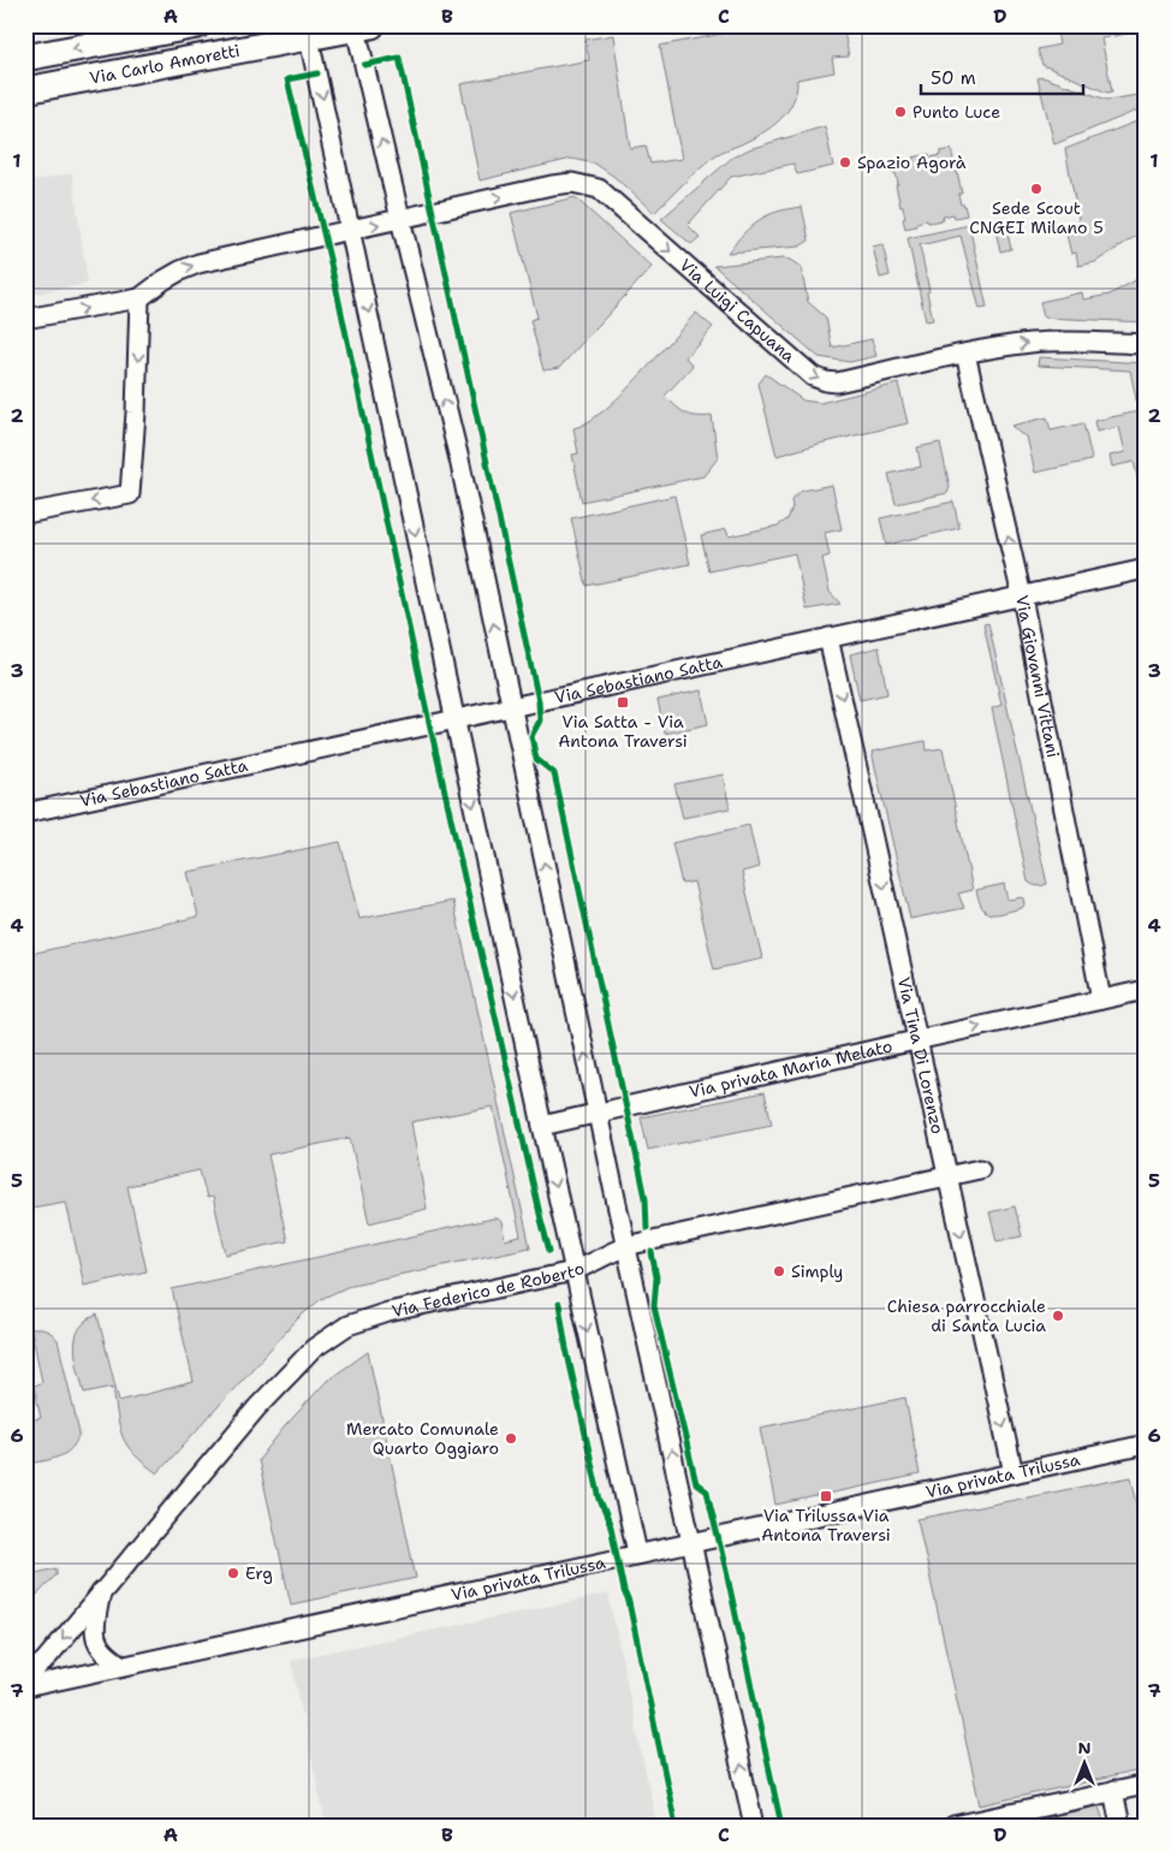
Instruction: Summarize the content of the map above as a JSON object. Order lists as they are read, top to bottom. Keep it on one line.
{"streets":{"street":["Via Carlo Amoretti","Via Luigi Capuana","Via Giovanni Vittani","Via Sebastiano Satta","Via Tina Di Lorenzo","Via privata Maria Melato","Via Federico de Roberto","Via privata Trilussa"]},"crossings":[["Via Luigi Capuana","Via Giovanni Vittani"],["Via Giovanni Vittani","Via Sebastiano Satta"],["Via Giovanni Vittani","Via privata Maria Melato"],["Via Sebastiano Satta","Via Tina Di Lorenzo"],["Via Tina Di Lorenzo","Via privata Maria Melato"],["Via Tina Di Lorenzo","Via Federico de Roberto"],["Via Tina Di Lorenzo","Via privata Trilussa"]],"one_way":["Via Luigi Capuana","Via Giovanni Vittani","Via Tina Di Lorenzo"],"places":{"other":["Punto Luce","Spazio Agorà","Sede Scout CNGEI Milano 5","Simply","Chiesa parrocchiale di Santa Lucia","Mercato Comunale Quarto Oggiaro","Erg"],"transit":["Via Satta - Via Antona Traversi","Via Trilussa Via Antona Traversi"]},"scale_bar":"50 m","north":"top","grid":{"columns":["A","B","C","D"],"rows":["1","2","3","4","5","6","7"]}}
